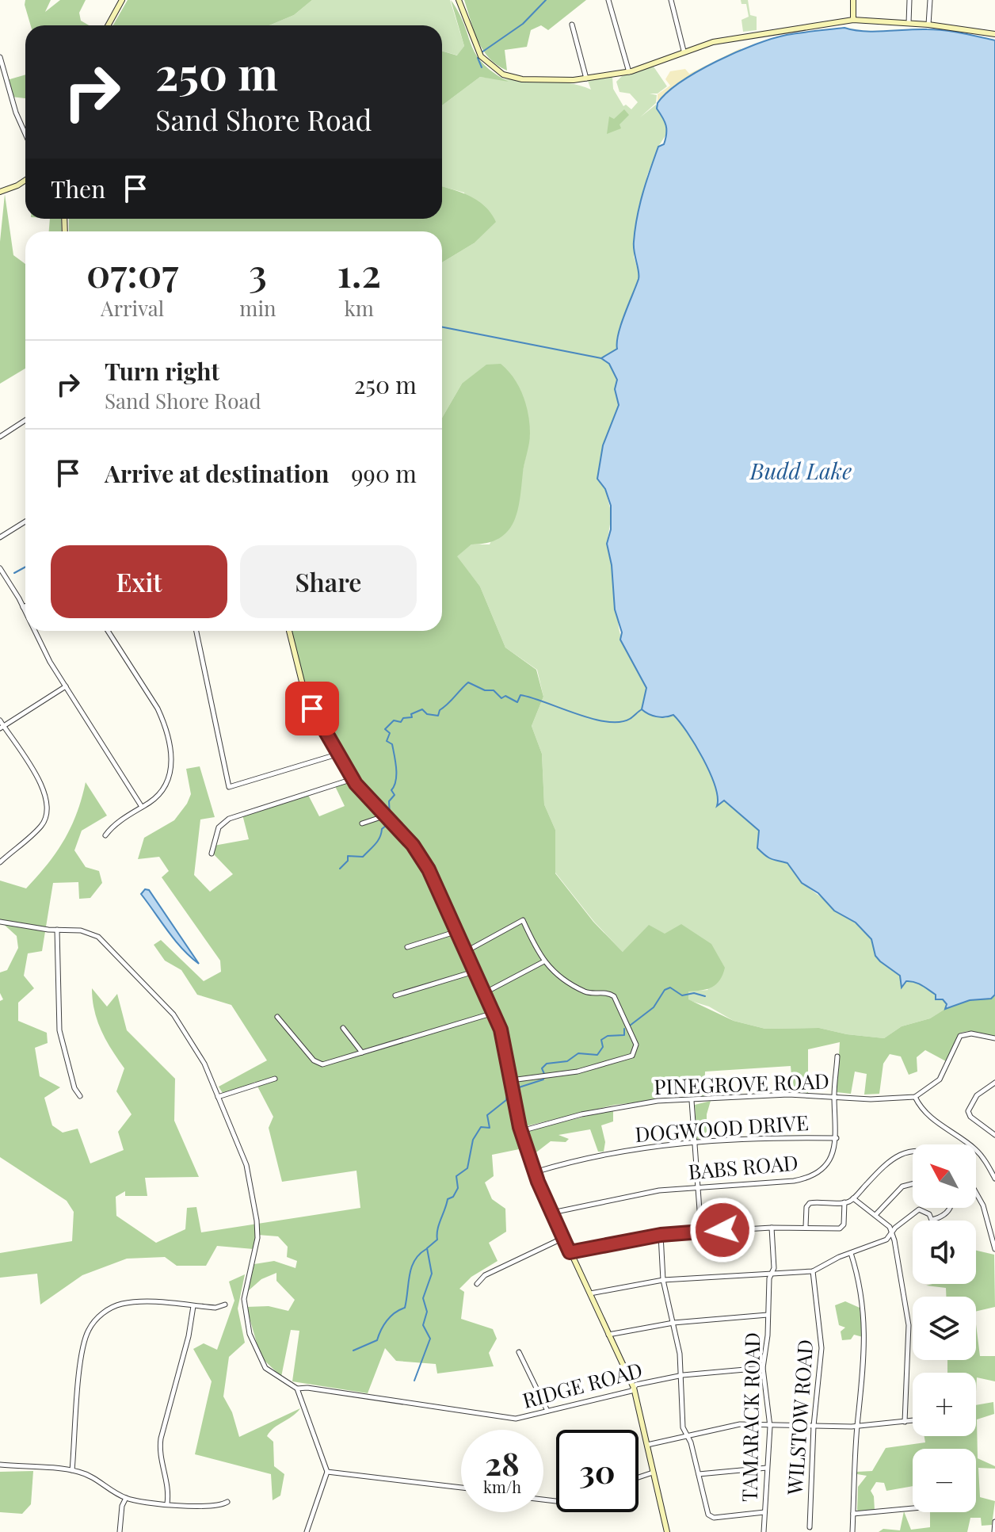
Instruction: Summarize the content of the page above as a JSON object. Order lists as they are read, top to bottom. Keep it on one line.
{"streets":{"street":["PINEGROVE ROAD","DOGWOOD DRIVE","BABS ROAD","RIDGE ROAD","TAMARACK ROAD","WILSTOW ROAD"]},"crossings":[["PINEGROVE ROAD","BABS ROAD"],["DOGWOOD DRIVE","BABS ROAD"],["RIDGE ROAD","TAMARACK ROAD"]],"water":["Budd Lake"],"north":"top left","page":{"turn":["250 m","Sand Shore Road"],"then":"Then","eta":["07:07","Arrival","3","min","1.2","km"],"list":[{"name":"Turn right","note":"Sand Shore Road","value":"250 m"},{"name":"Arrive at destination","value":"990 m"}],"buttons":["Exit","Share"],"map_buttons":["+","−"],"speed":"28 km/h","limit":"30"}}
